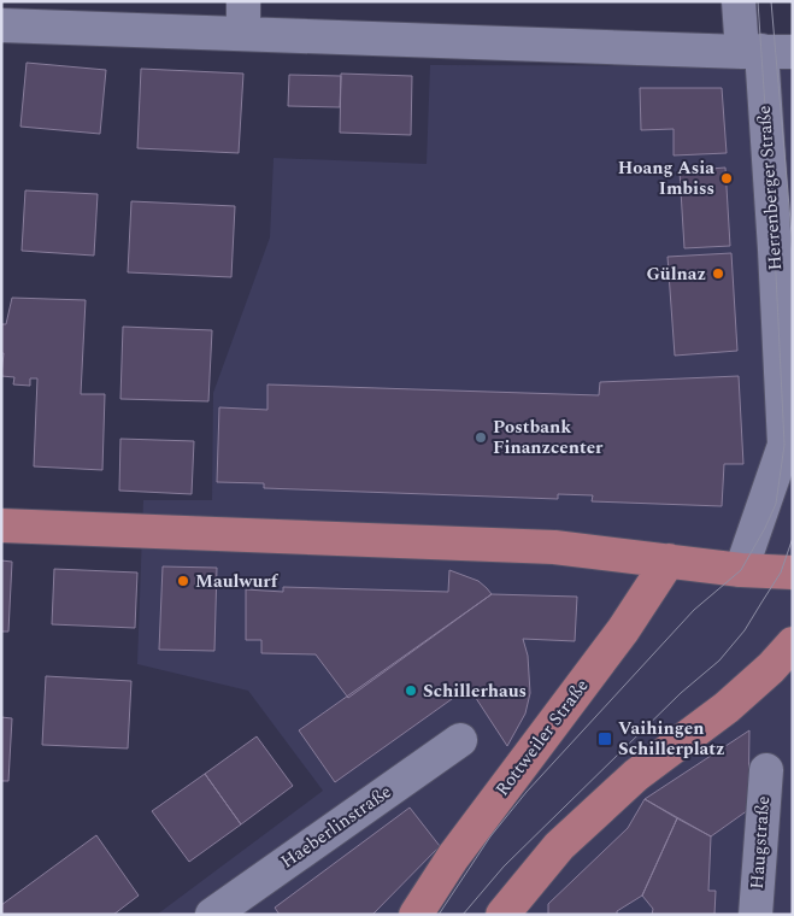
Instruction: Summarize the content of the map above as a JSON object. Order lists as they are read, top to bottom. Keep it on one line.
{"streets":{"main road":["Rottweiler Straße"],"street":["Herrenberger Straße","Haeberlinstraße","Haugstraße"]},"places":{"other":["Hoang Asia Imbiss","Gülnaz","Postbank Finanzcenter","Maulwurf","Schillerhaus"],"transit":["Vaihingen Schillerplatz"]}}
